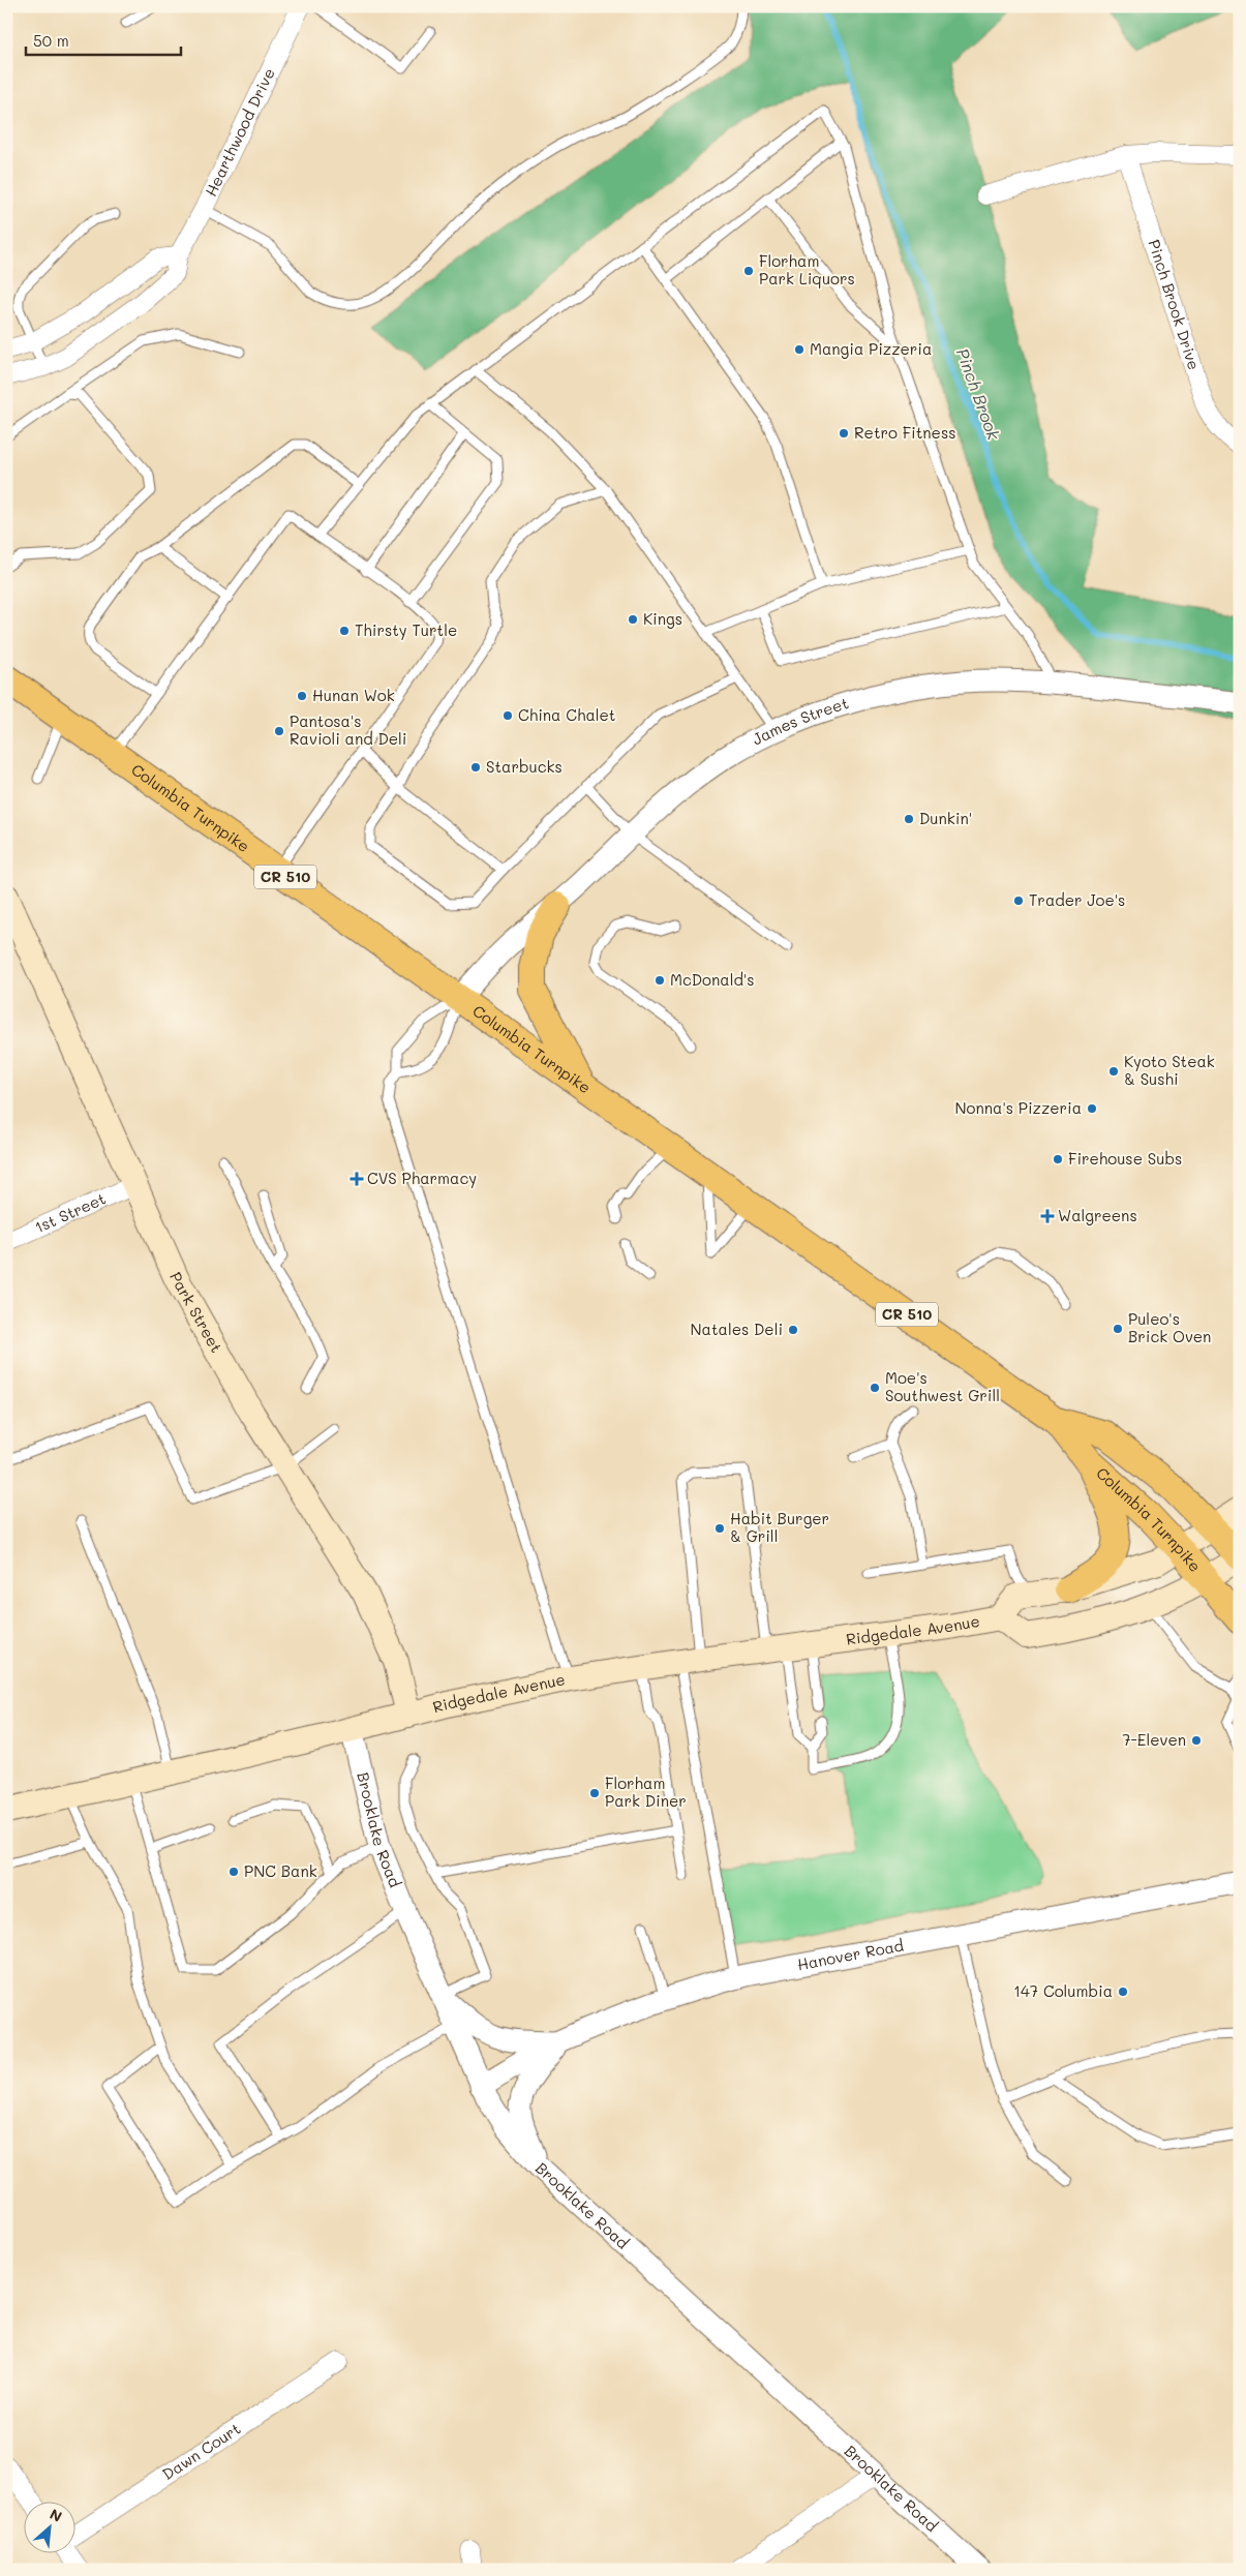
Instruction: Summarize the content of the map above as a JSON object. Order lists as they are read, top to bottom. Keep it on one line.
{"streets":{"main road":["Columbia Turnpike","CR 510","Park Street","Ridgedale Avenue"],"street":["Hearthwood Drive","Pinch Brook Drive","James Street","1st Street","Brooklake Road","Hanover Road","Dawn Court"]},"crossings":[["James Street","Columbia Turnpike"],["Columbia Turnpike","Ridgedale Avenue"],["1st Street","Park Street"],["Park Street","Ridgedale Avenue"],["Ridgedale Avenue","Brooklake Road"],["Brooklake Road","Hanover Road"]],"water":["Pinch Brook"],"places":{"other":["Florham Park Liquors","Mangia Pizzeria","Retro Fitness","Kings","Thirsty Turtle","Hunan Wok","China Chalet","Pantosa's Ravioli and Deli","Starbucks","Dunkin'","Trader Joe's","McDonald's","Kyoto Steak & Sushi","Nonna's Pizzeria","Firehouse Subs","Puleo's Brick Oven","Natales Deli","Moe's Southwest Grill","Habit Burger & Grill","7-Eleven","Florham Park Diner","PNC Bank","147 Columbia"],"health":["CVS Pharmacy","Walgreens"]},"scale_bar":"50 m","north":"top right"}
